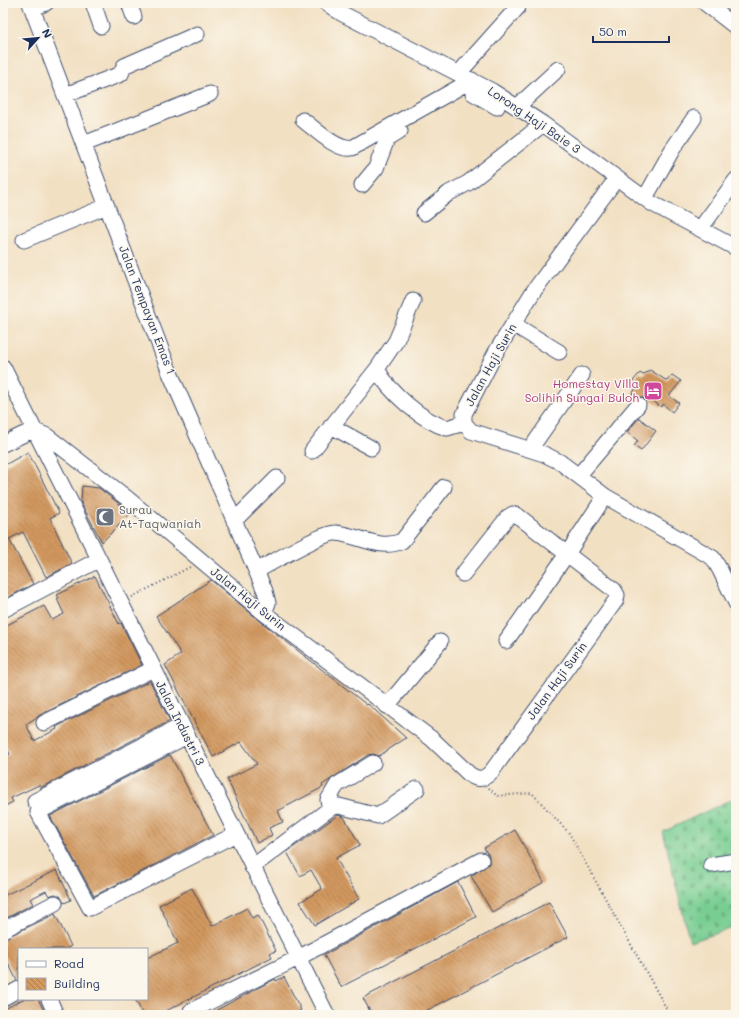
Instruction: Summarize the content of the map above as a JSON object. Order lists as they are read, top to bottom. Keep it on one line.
{"streets":{"street":["Lorong Haji Baie 3","Jalan Tempayan Emas 1","Jalan Haji Surin","Jalan Industri 3"]},"crossings":[["Lorong Haji Baie 3","Jalan Haji Surin"],["Jalan Tempayan Emas 1","Jalan Haji Surin"],["Jalan Haji Surin","Jalan Industri 3"]],"places":{"hotel":["Homestay Villa Solihin Sungai Buloh"],"mosque":["Surau At-Taqwaniah"]},"legend":["Road","Building"],"scale_bar":"50 m","north":"top right"}
